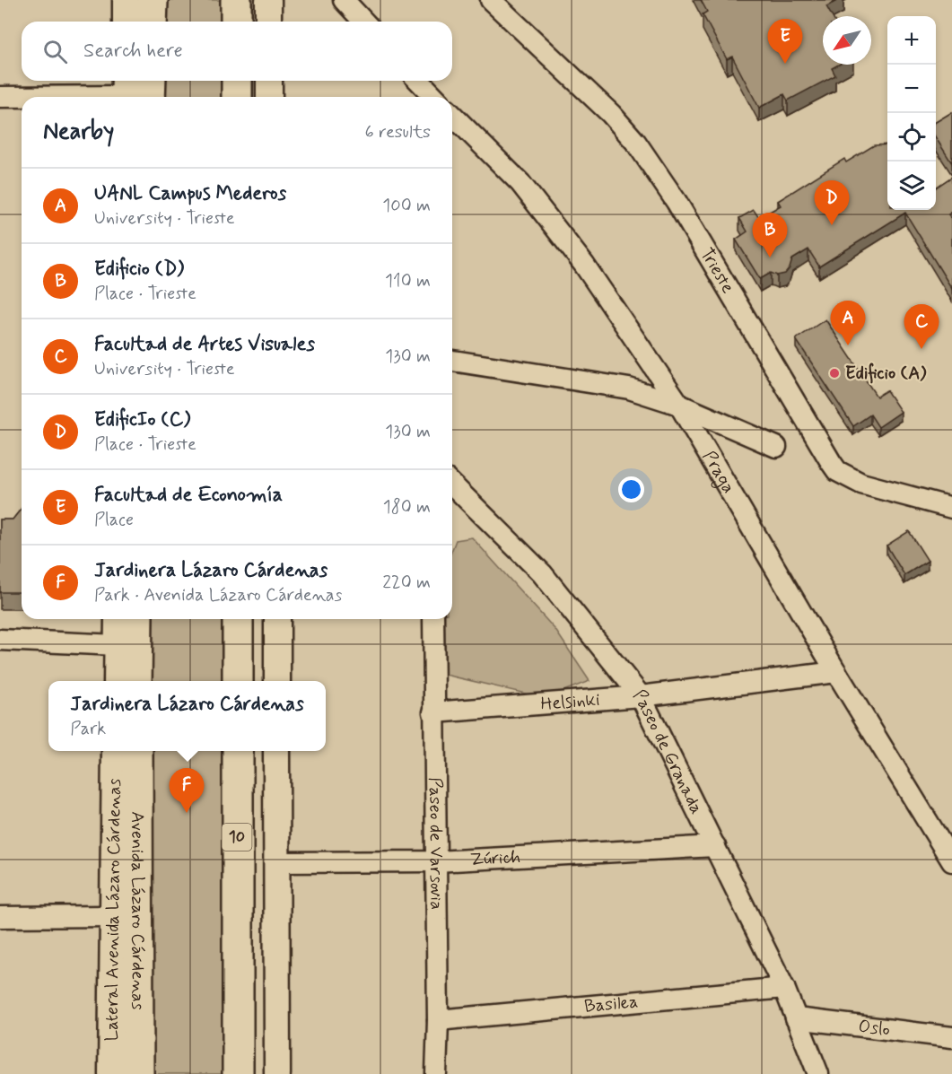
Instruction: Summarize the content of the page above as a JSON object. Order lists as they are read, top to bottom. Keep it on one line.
{"streets":{"highway":["10","Avenida Lázaro Cárdenas"],"main road":["Lateral Avenida Lázaro Cárdenas"],"street":["Trieste","Praga","Helsinki","Paseo de Granada","Paseo de Varsovia","Zúrich","Basilea","Oslo"]},"crossings":[["Praga","Helsinki"],["Helsinki","Paseo de Granada"],["Helsinki","Paseo de Varsovia"],["Paseo de Granada","Zúrich"],["Paseo de Granada","Basilea"],["Paseo de Granada","Oslo"],["Paseo de Varsovia","Zúrich"],["Paseo de Varsovia","Basilea"]],"places":["Edificio (A)"],"north":"bottom left","page":{"map_buttons":["+","−"],"pins":["E","D","B","A","C","F"],"search":"Search here","heading":["Nearby","6 results"],"list":[{"mark":"A","name":"UANL Campus Mederos","note":"University · Trieste","value":"100 m"},{"mark":"B","name":"Edificio (D)","note":"Place · Trieste","value":"110 m"},{"mark":"C","name":"Facultad de Artes Visuales","note":"University · Trieste","value":"130 m"},{"mark":"D","name":"EdificIo (C)","note":"Place · Trieste","value":"130 m"},{"mark":"E","name":"Facultad de Economía","note":"Place","value":"180 m"},{"mark":"F","name":"Jardinera Lázaro Cárdenas","note":"Park · Avenida Lázaro Cárdenas","value":"220 m"}],"popup":["Jardinera Lázaro Cárdenas","Park"]}}
